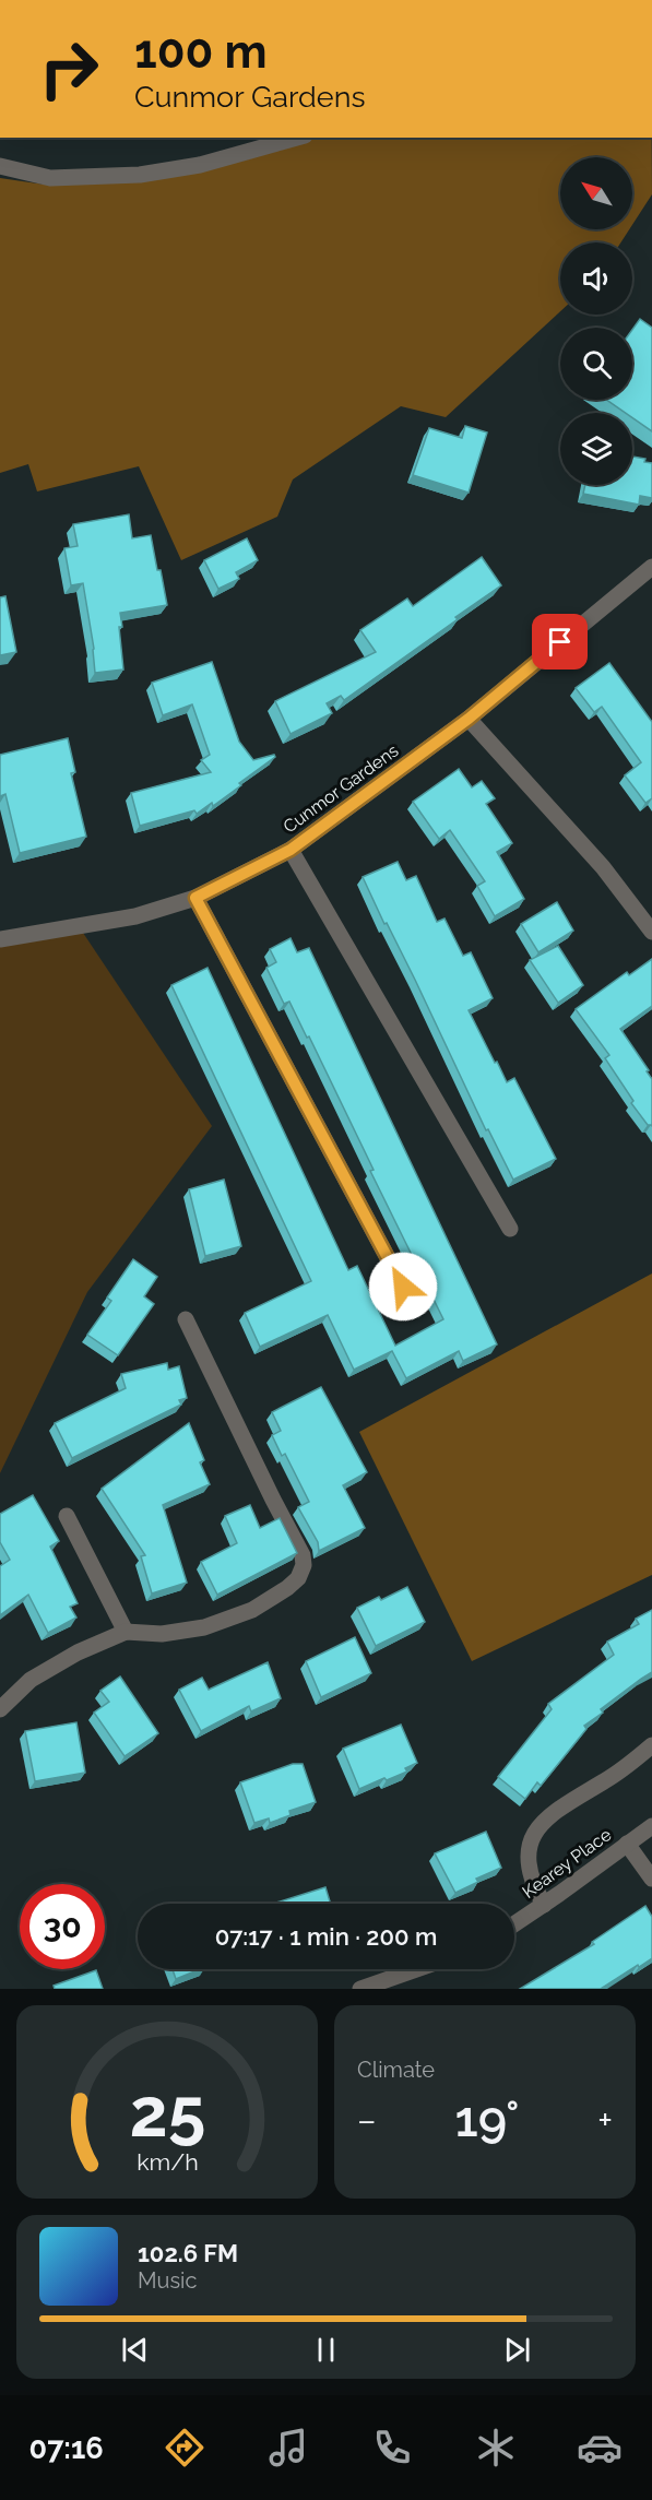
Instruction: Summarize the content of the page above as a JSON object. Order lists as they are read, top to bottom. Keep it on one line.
{"streets":{"street":["Cunmor Gardens","Kearey Place"]},"north":"top left","page":{"turn":["100 m","Cunmor Gardens"],"limit":"30","trip":"07:17 · 1 min · 200 m","tile":"Climate","heat":["−","19°","+"],"song":["102.6 FM","Music"],"tabs":"07:16","gauge":["25","km/h"]}}
